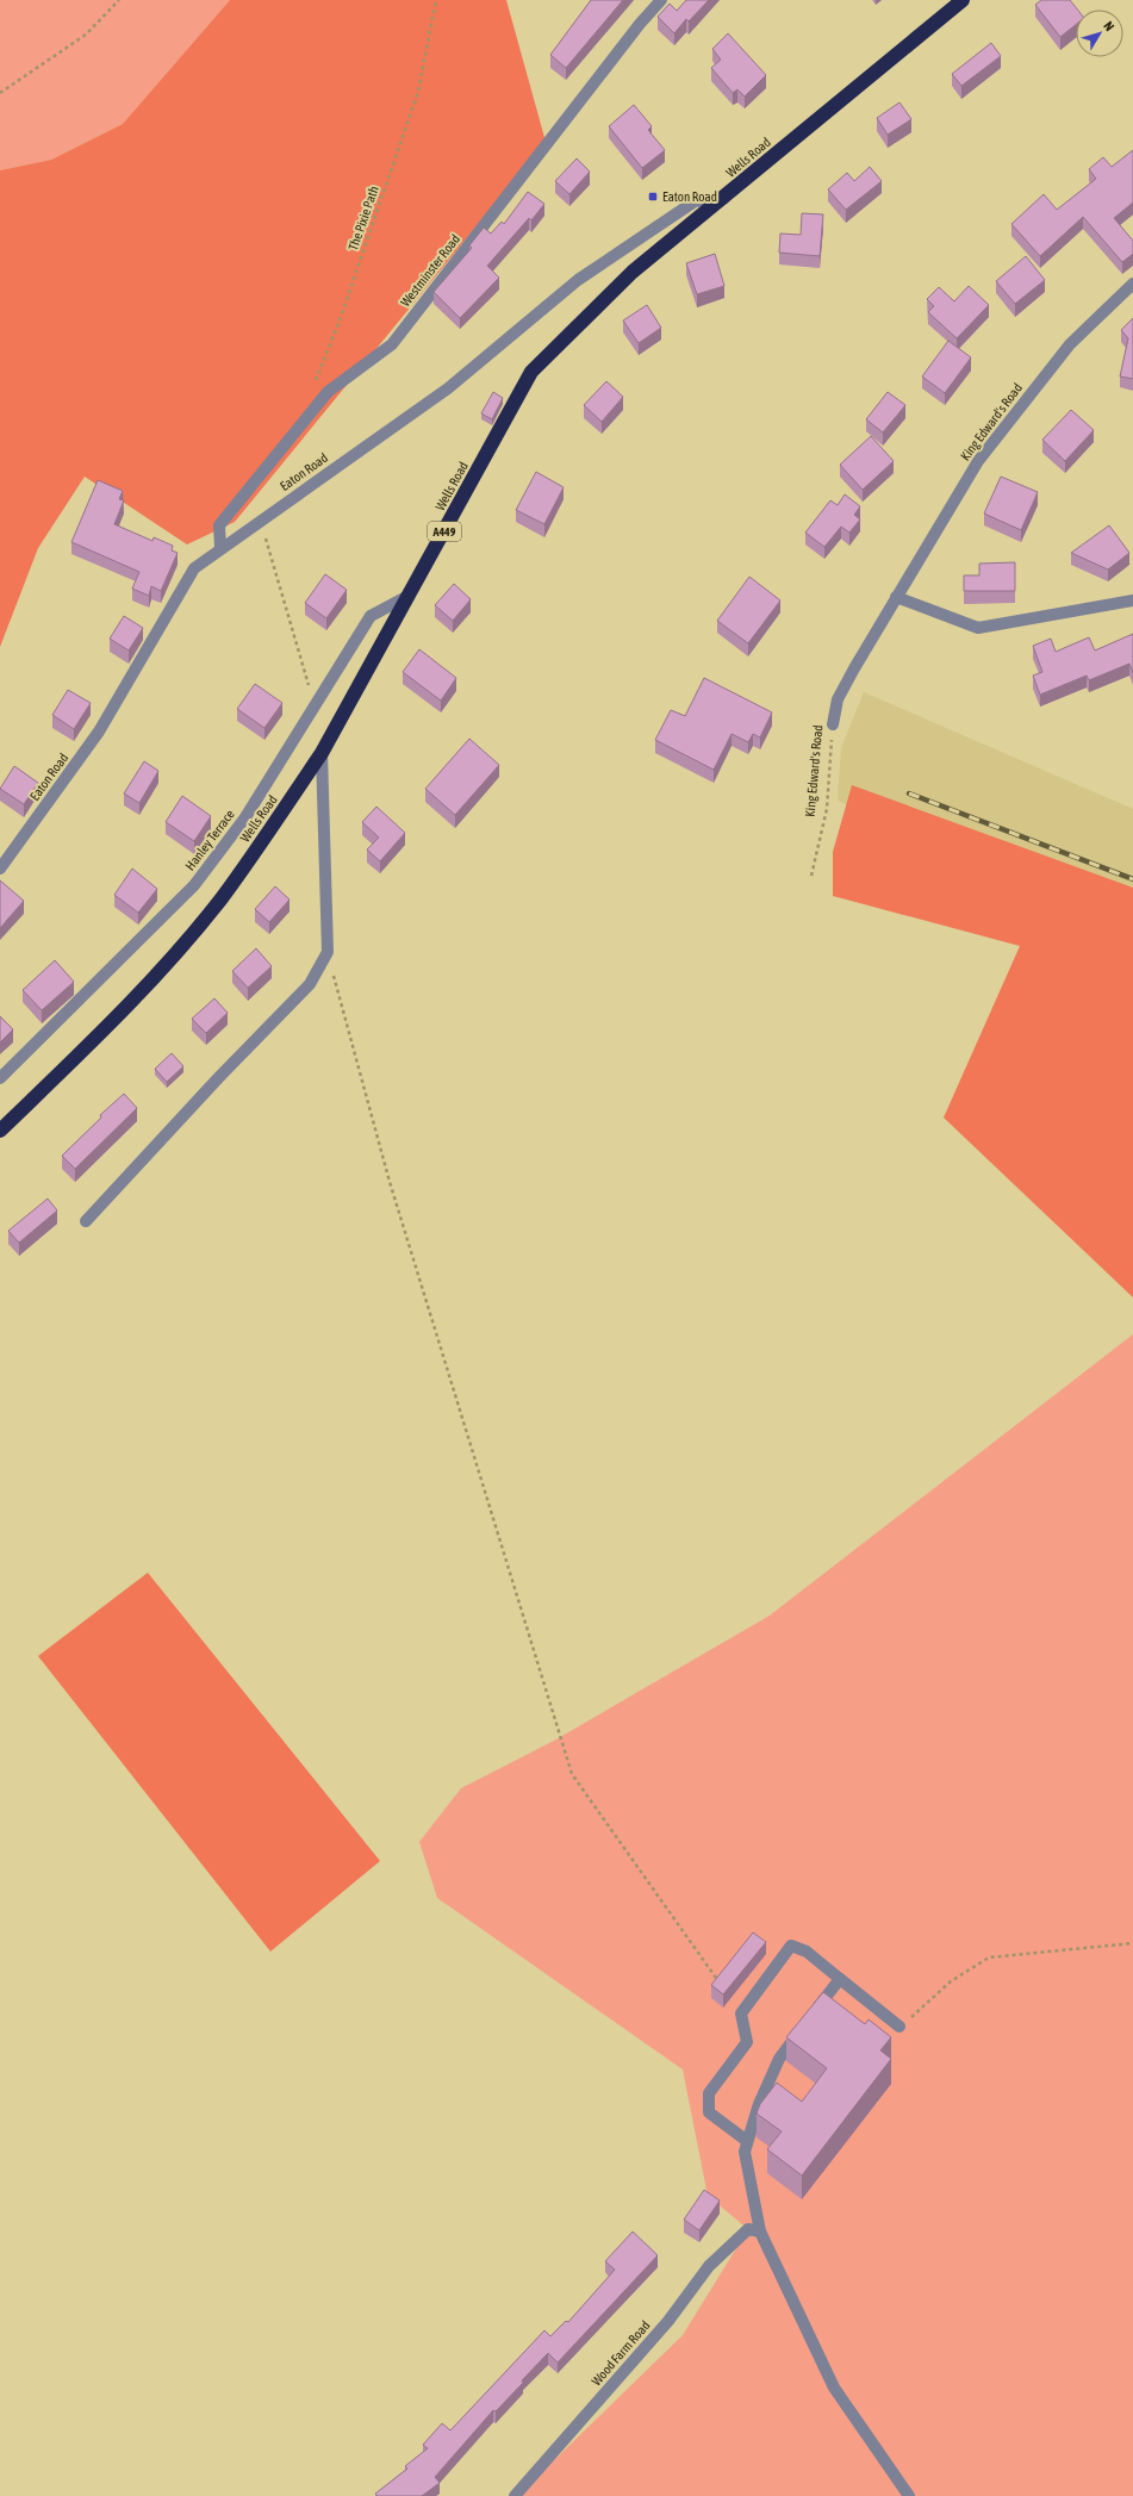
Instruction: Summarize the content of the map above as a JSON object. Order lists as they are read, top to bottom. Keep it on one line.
{"streets":{"highway":["Wells Road","A449"],"street":["Westminster Road","King Edward's Road","Eaton Road","Hanley Terrace","Wood Farm Road"],"path":["The Pixie Path"]},"crossings":[["Wells Road","Eaton Road"],["Wells Road","Hanley Terrace"],["Westminster Road","Eaton Road"]],"places":{"transit":["Eaton Road"]},"north":"top right"}
